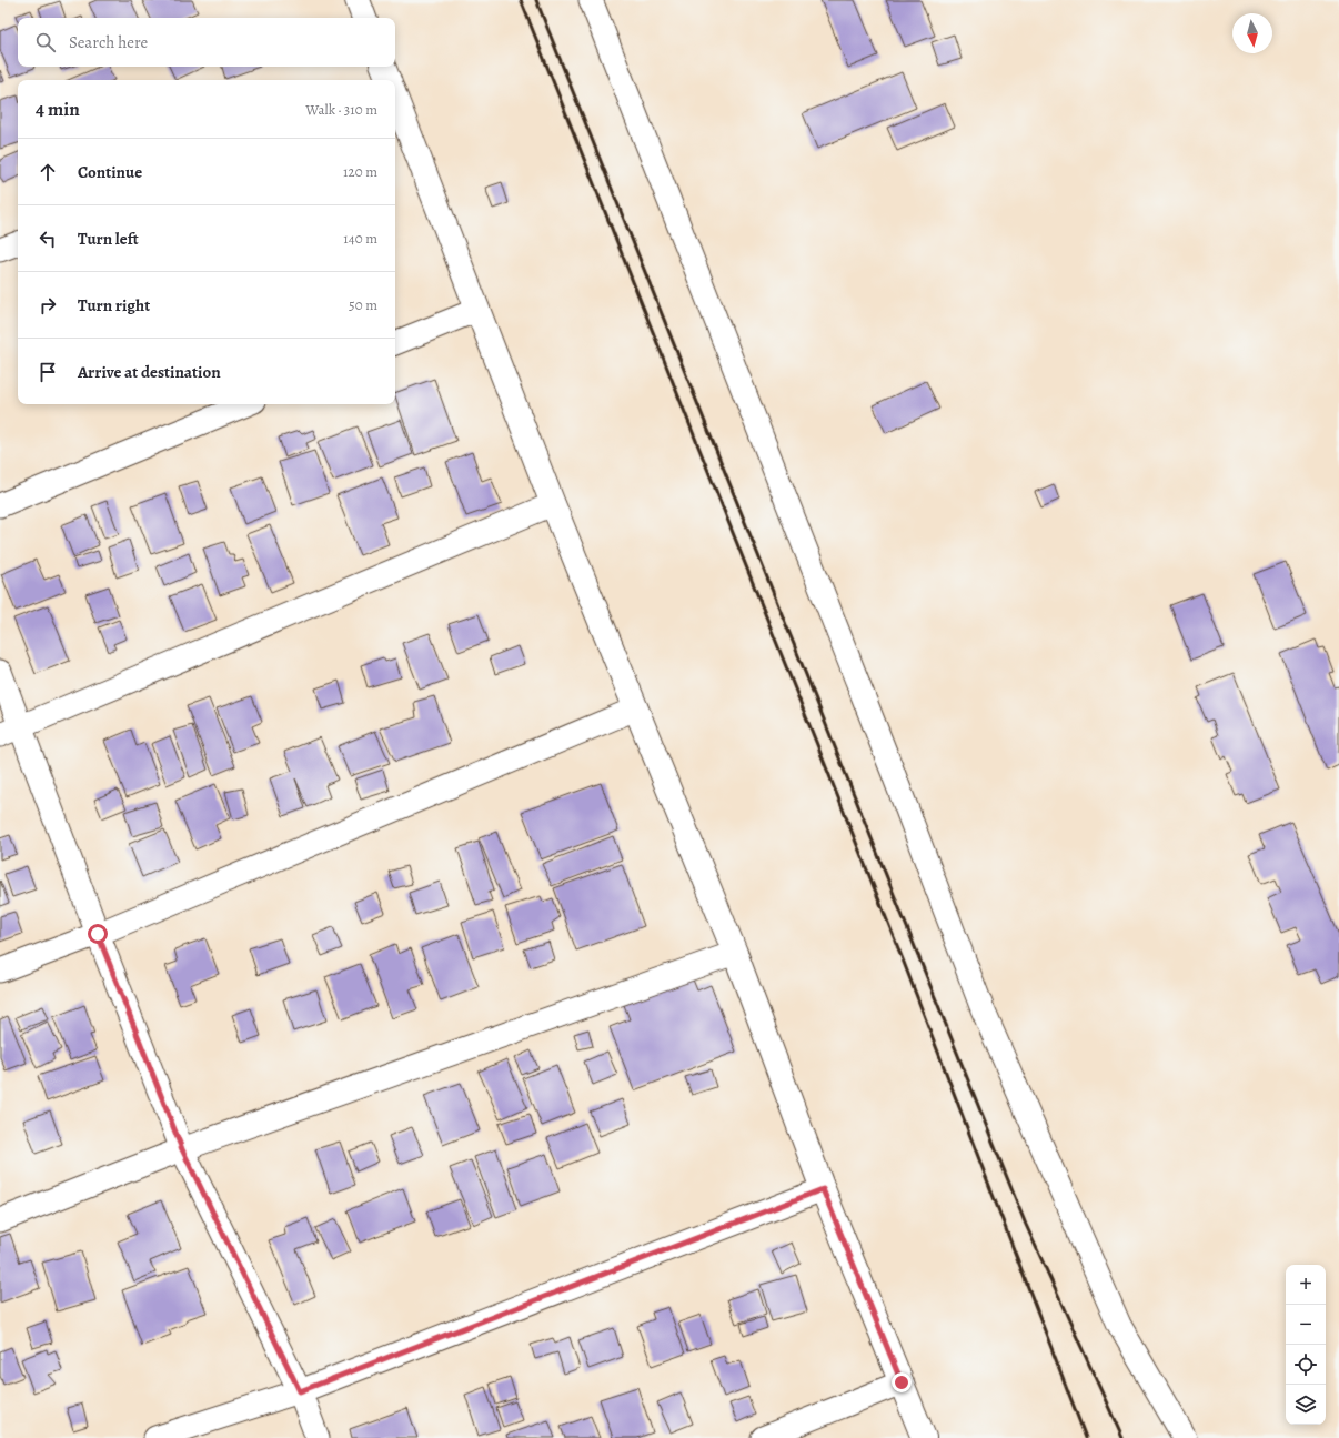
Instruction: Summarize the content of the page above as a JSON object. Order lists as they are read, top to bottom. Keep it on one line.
{"north":"bottom","page":{"search":"Search here","heading":["4 min","Walk · 310 m"],"list":[["Continue","120 m"],["Turn left","140 m"],["Turn right","50 m"],"Arrive at destination"],"map_buttons":["+","−"]}}
